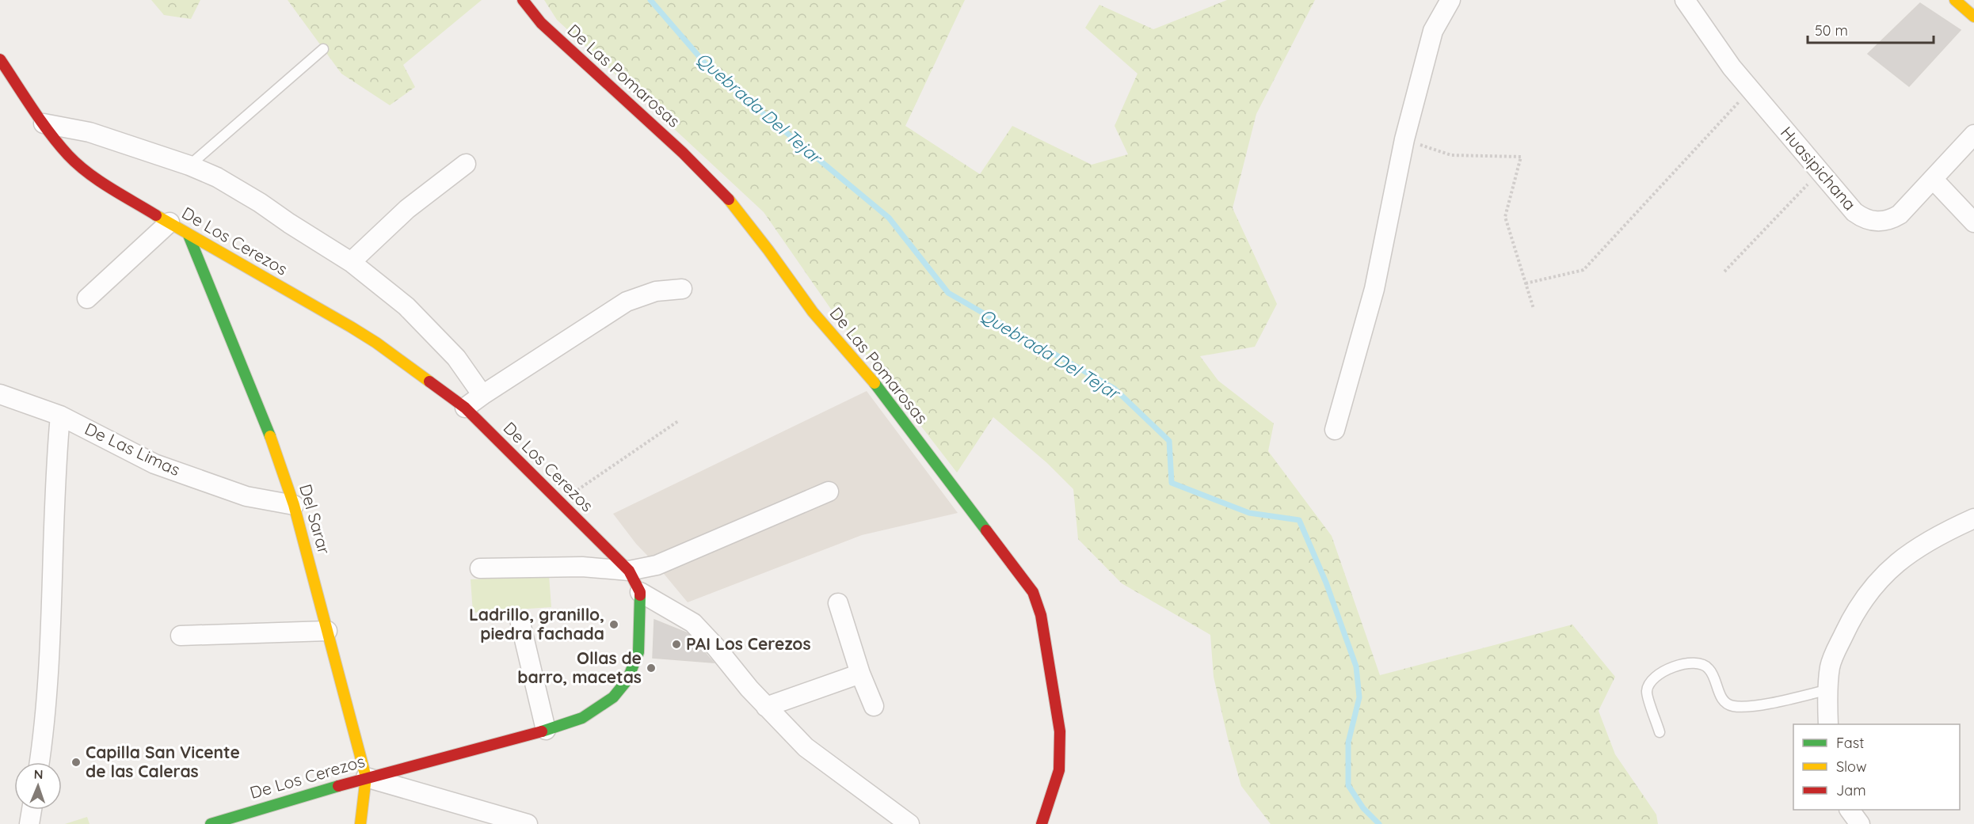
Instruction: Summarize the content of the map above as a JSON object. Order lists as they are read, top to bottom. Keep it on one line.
{"streets":{"street":["De Las Pomarosas","Huasipichana","De Los Cerezos","De Las Limas","Del Sarar"]},"crossings":[["De Los Cerezos","Del Sarar"],["De Las Limas","Del Sarar"]],"water":["Quebrada Del Tejar"],"places":["Ladrillo, granillo, piedra fachada","PAI Los Cerezos","Ollas de barro, macetas","Capilla San Vicente de las Caleras"],"legend":["Fast","Slow","Jam"],"scale_bar":"50 m","north":"top"}
